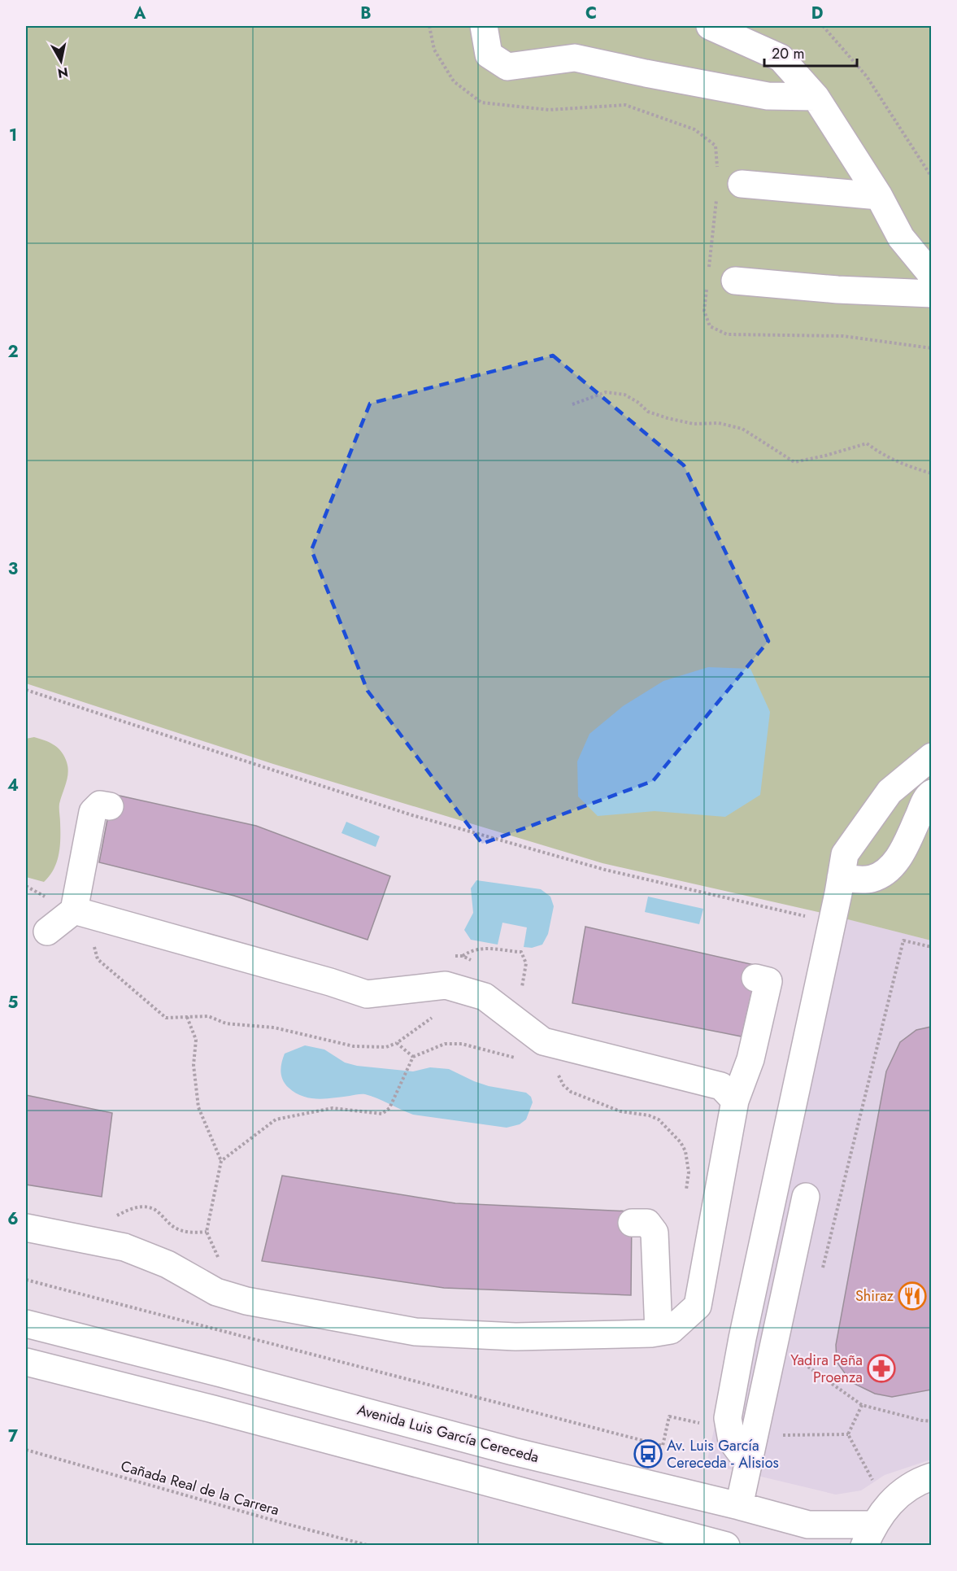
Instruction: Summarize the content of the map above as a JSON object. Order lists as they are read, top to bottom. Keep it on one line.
{"streets":{"street":["Avenida Luis García Cereceda"],"path":["Cañada Real de la Carrera"]},"places":{"restaurant":["Shiraz"],"pharmacy":["Yadira Peña Proenza"],"bus stop":["Av. Luis García Cereceda - Alisios"]},"scale_bar":"20 m","north":"bottom","grid":{"columns":["A","B","C","D"],"rows":["1","2","3","4","5","6","7"]}}
